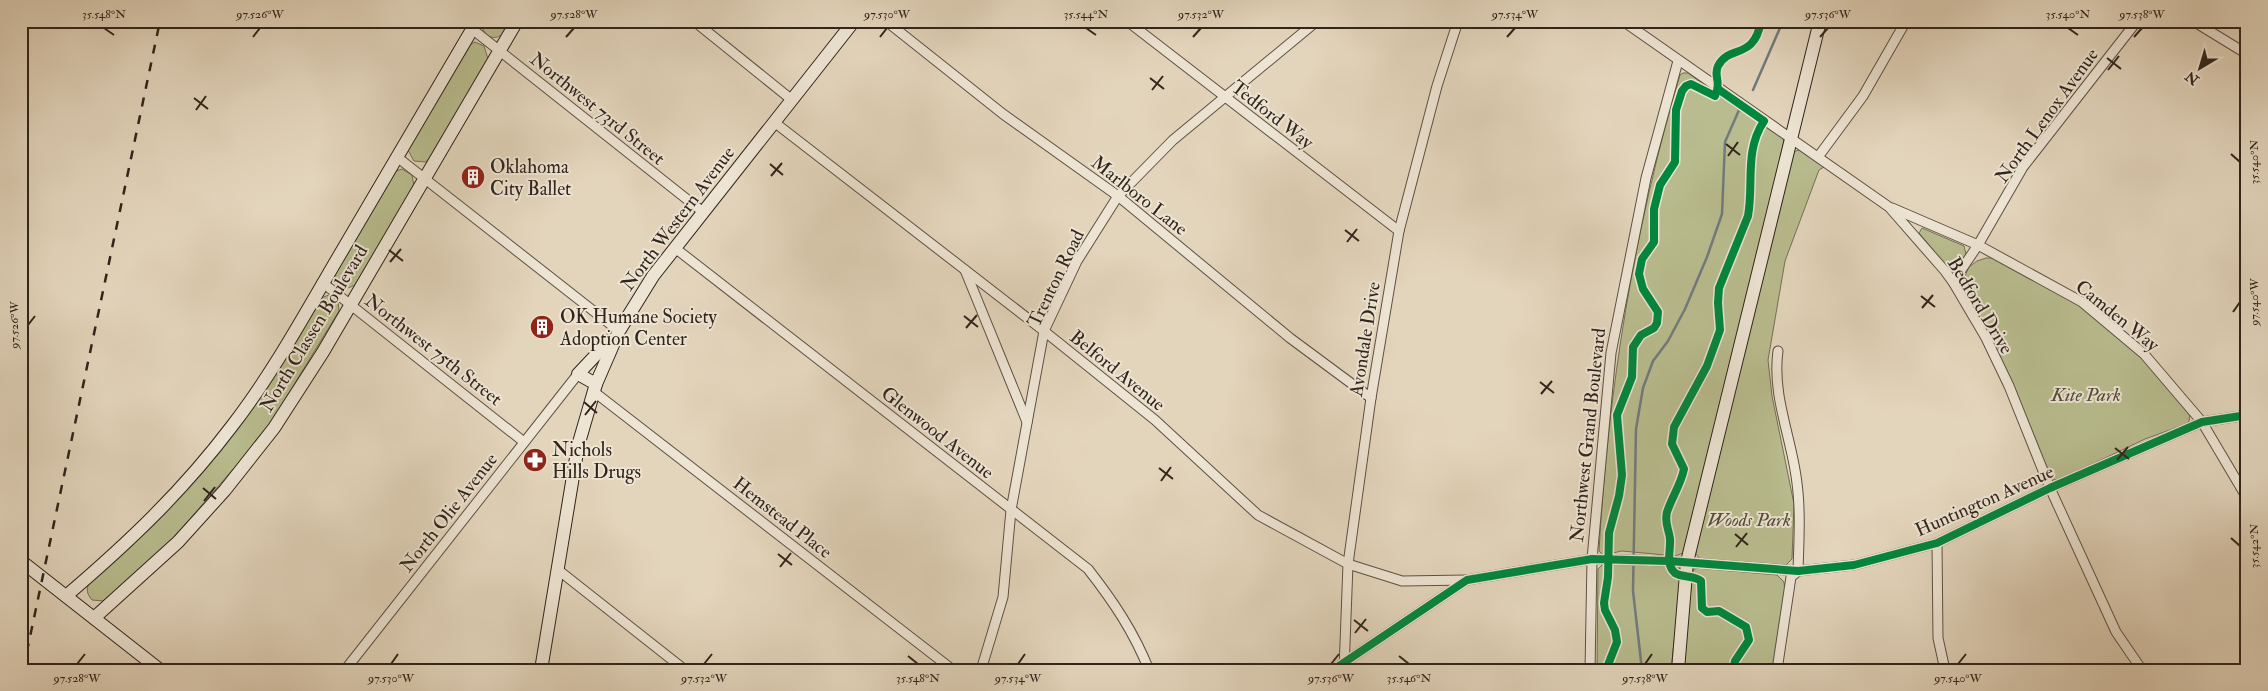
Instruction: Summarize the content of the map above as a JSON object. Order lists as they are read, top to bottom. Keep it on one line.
{"streets":{"street":["Northwest 73rd Street","Tedford Way","North Lenox Avenue","Marlboro Lane","North Western Avenue","Trenton Road","Bedford Drive","Camden Way","North Classen Boulevard","Avondale Drive","Northwest 75th Street","Belford Avenue","Glenwood Avenue","Northwest Grand Boulevard","Huntington Avenue","North Olie Avenue","Hemstead Place"]},"crossings":[["Northwest 73rd Street","North Western Avenue"],["Northwest 73rd Street","North Classen Boulevard"],["Tedford Way","Trenton Road"],["Tedford Way","Avondale Drive"],["North Lenox Avenue","Bedford Drive"],["North Lenox Avenue","Camden Way"],["Marlboro Lane","Trenton Road"],["Marlboro Lane","Avondale Drive"],["North Western Avenue","Belford Avenue"],["North Western Avenue","Glenwood Avenue"],["North Western Avenue","Hemstead Place"],["Trenton Road","Belford Avenue"],["Trenton Road","Glenwood Avenue"],["Bedford Drive","Camden Way"],["Bedford Drive","Northwest Grand Boulevard"],["Bedford Drive","Huntington Avenue"],["Camden Way","Huntington Avenue"],["North Classen Boulevard","Northwest 75th Street"],["Avondale Drive","Belford Avenue"],["Avondale Drive","Huntington Avenue"],["Northwest 75th Street","North Olie Avenue"],["Belford Avenue","Huntington Avenue"],["Northwest Grand Boulevard","Huntington Avenue"]],"parks":["Kite Park","Woods Park"],"places":{"building":["Oklahoma City Ballet","OK Humane Society Adoption Center"],"pharmacy":["Nichols Hills Drugs"]},"north":"bottom left","coordinates":["35.548°N","97.526°W","97.528°W","97.530°W","35.544°N","97.532°W","97.534°W","97.536°W","35.540°N","97.538°W","97.540°W","35.542°N","35.546°N"]}
